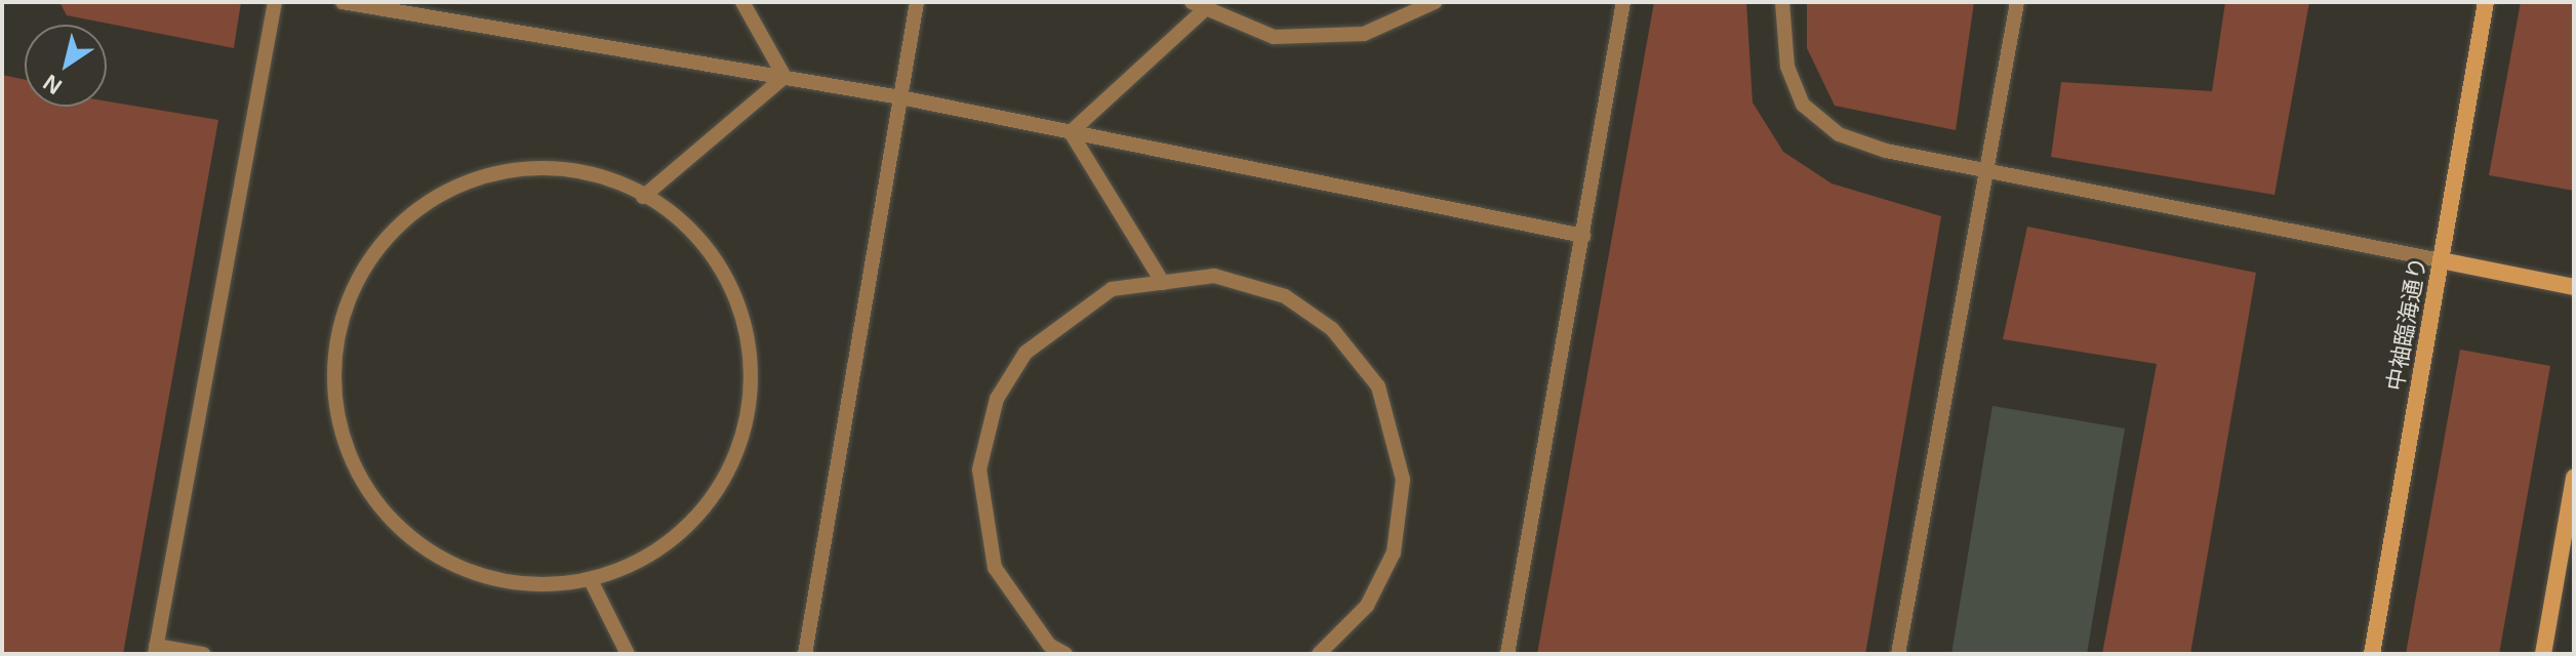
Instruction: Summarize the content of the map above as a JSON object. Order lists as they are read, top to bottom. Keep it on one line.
{"streets":{"street":["中袖臨海通り"]},"north":"bottom left"}
